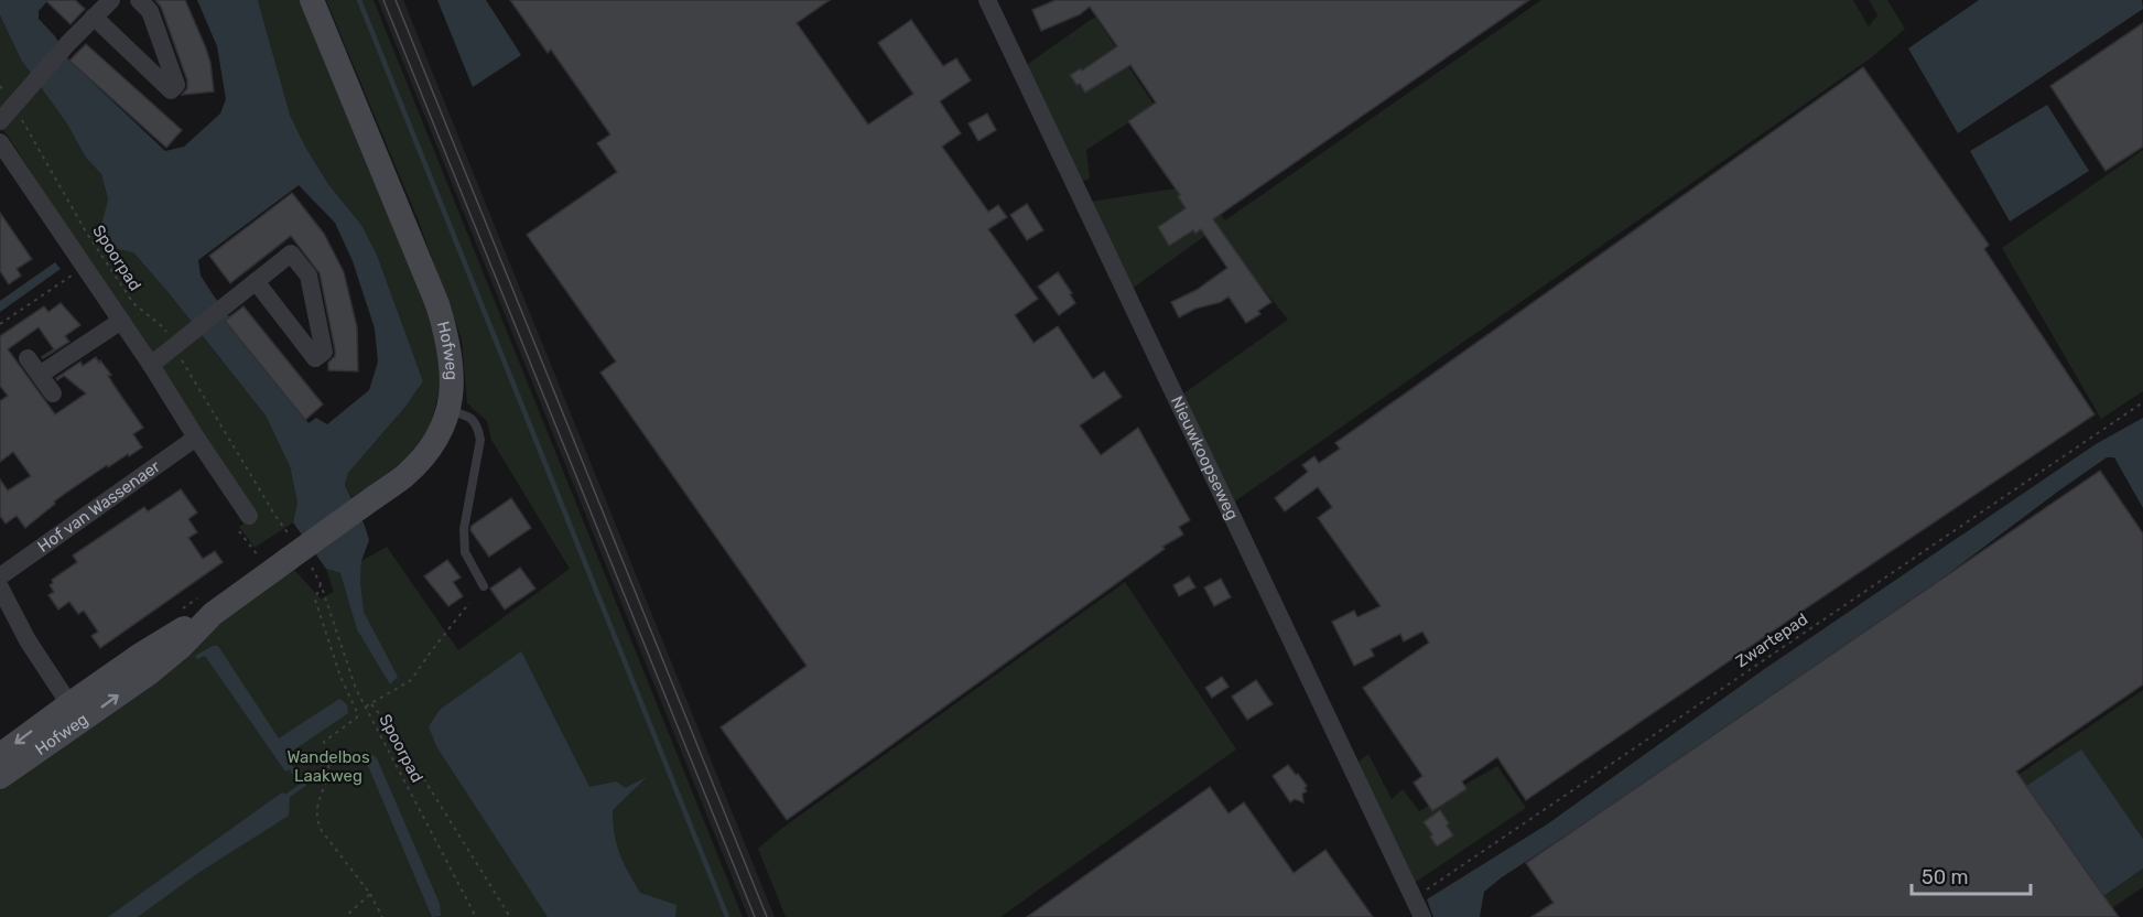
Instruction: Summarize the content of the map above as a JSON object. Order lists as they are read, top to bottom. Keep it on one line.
{"streets":{"main road":["Hofweg"],"street":["Nieuwkoopseweg","Hof van Wassenaer"],"path":["Spoorpad","Zwartepad"]},"crossings":[["Spoorpad","Hofweg"],["Nieuwkoopseweg","Zwartepad"]],"parks":["Wandelbos Laakweg"],"scale_bar":"50 m"}
